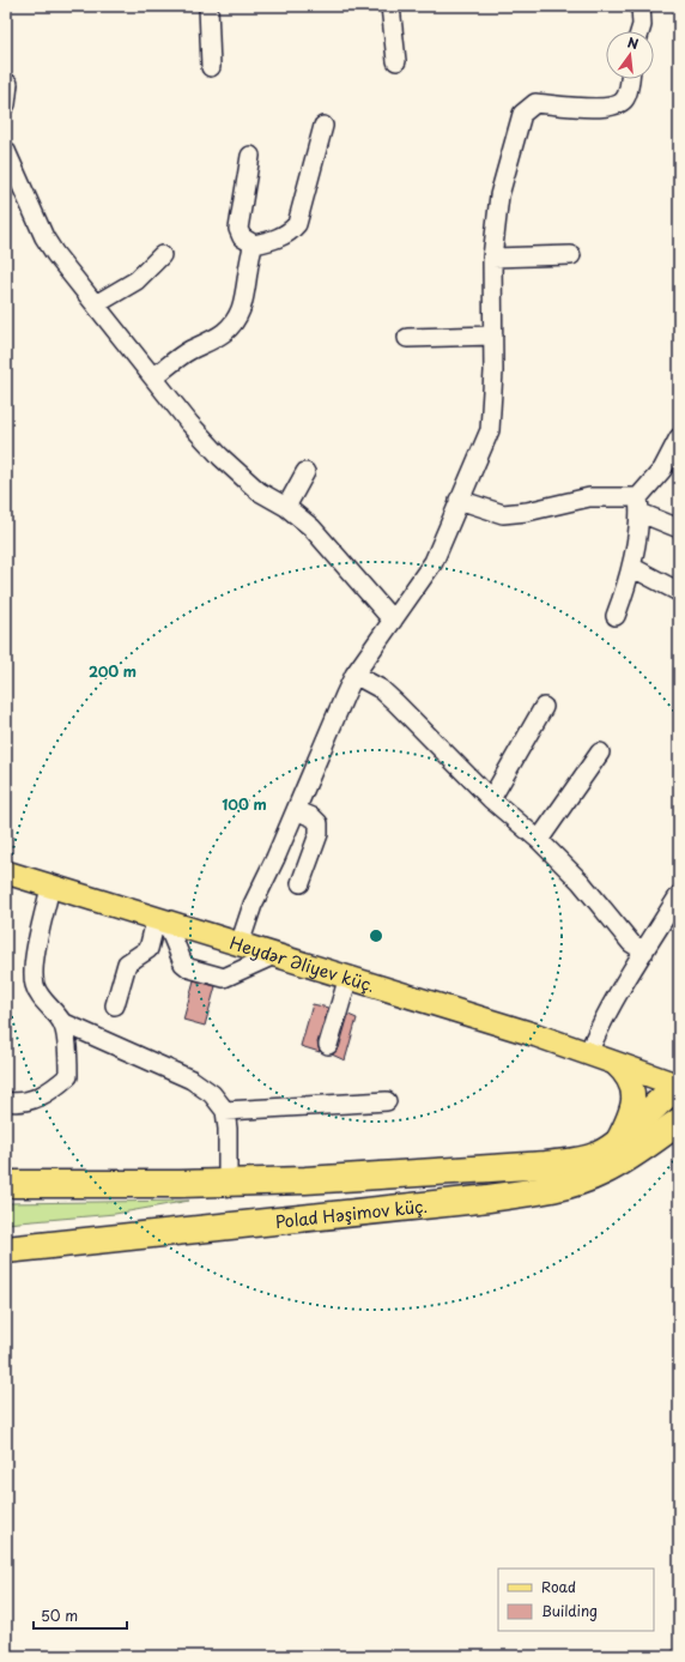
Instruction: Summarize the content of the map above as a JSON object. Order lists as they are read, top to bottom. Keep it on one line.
{"streets":{"highway":["Polad Həşimov küç."],"main road":["Heydər Əliyev küç."]},"legend":["Road","Building"],"scale_bar":"50 m","north":"top","rings":["200 m","100 m"]}
